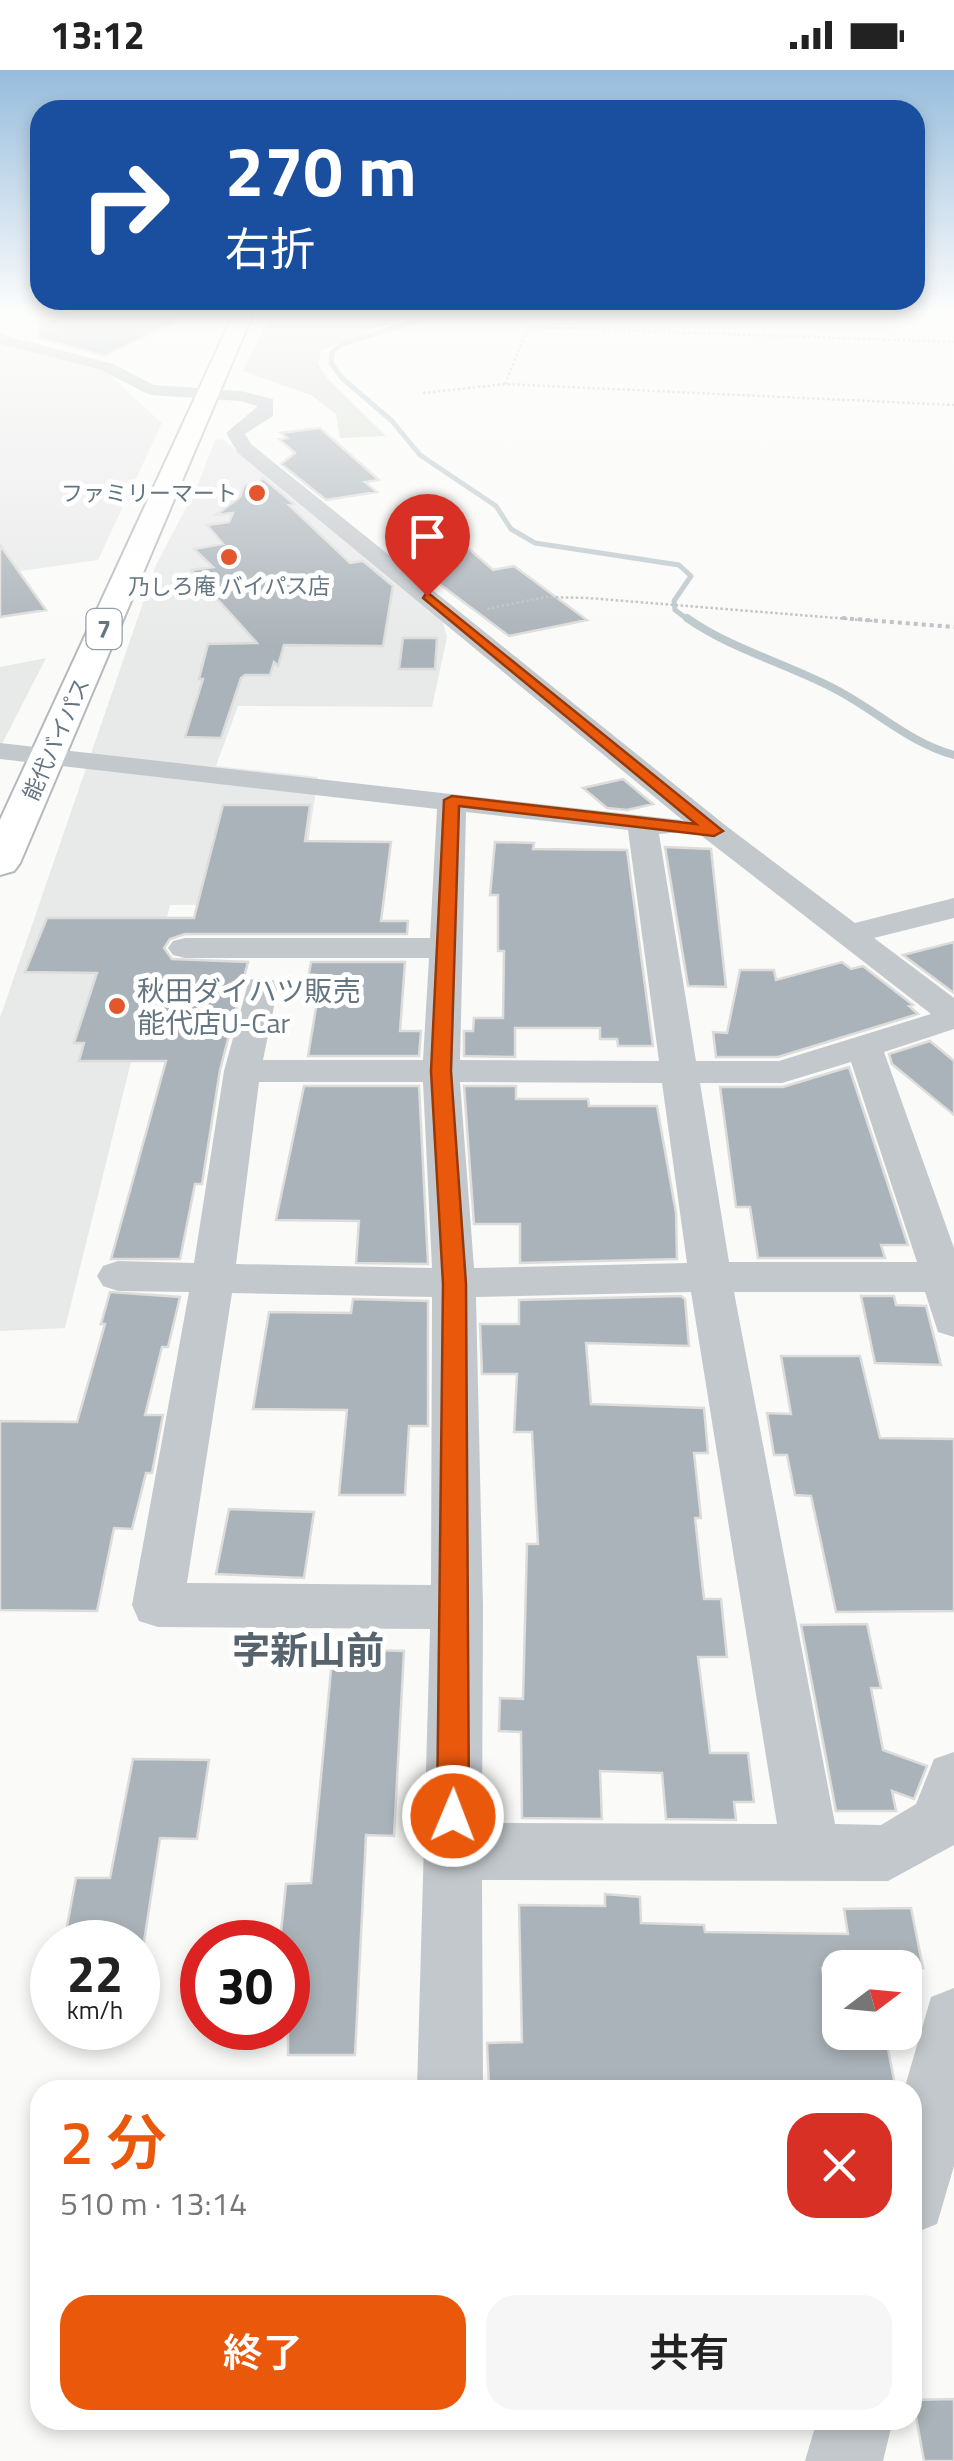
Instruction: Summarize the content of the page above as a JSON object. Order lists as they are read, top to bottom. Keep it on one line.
{"streets":{"highway":["7","能代バイパス"]},"districts":["字新山前"],"places":["ファミリーマート","乃しろ庵 バイパス店","秋田ダイハツ販売 能代店U-Car"],"north":"right","page":{"status":"13:12","turn":["270 m","右折"],"speed":"22 km/h","limit":"30","heading":["2 分","510 m · 13:14"],"buttons":["終了","共有"]}}
